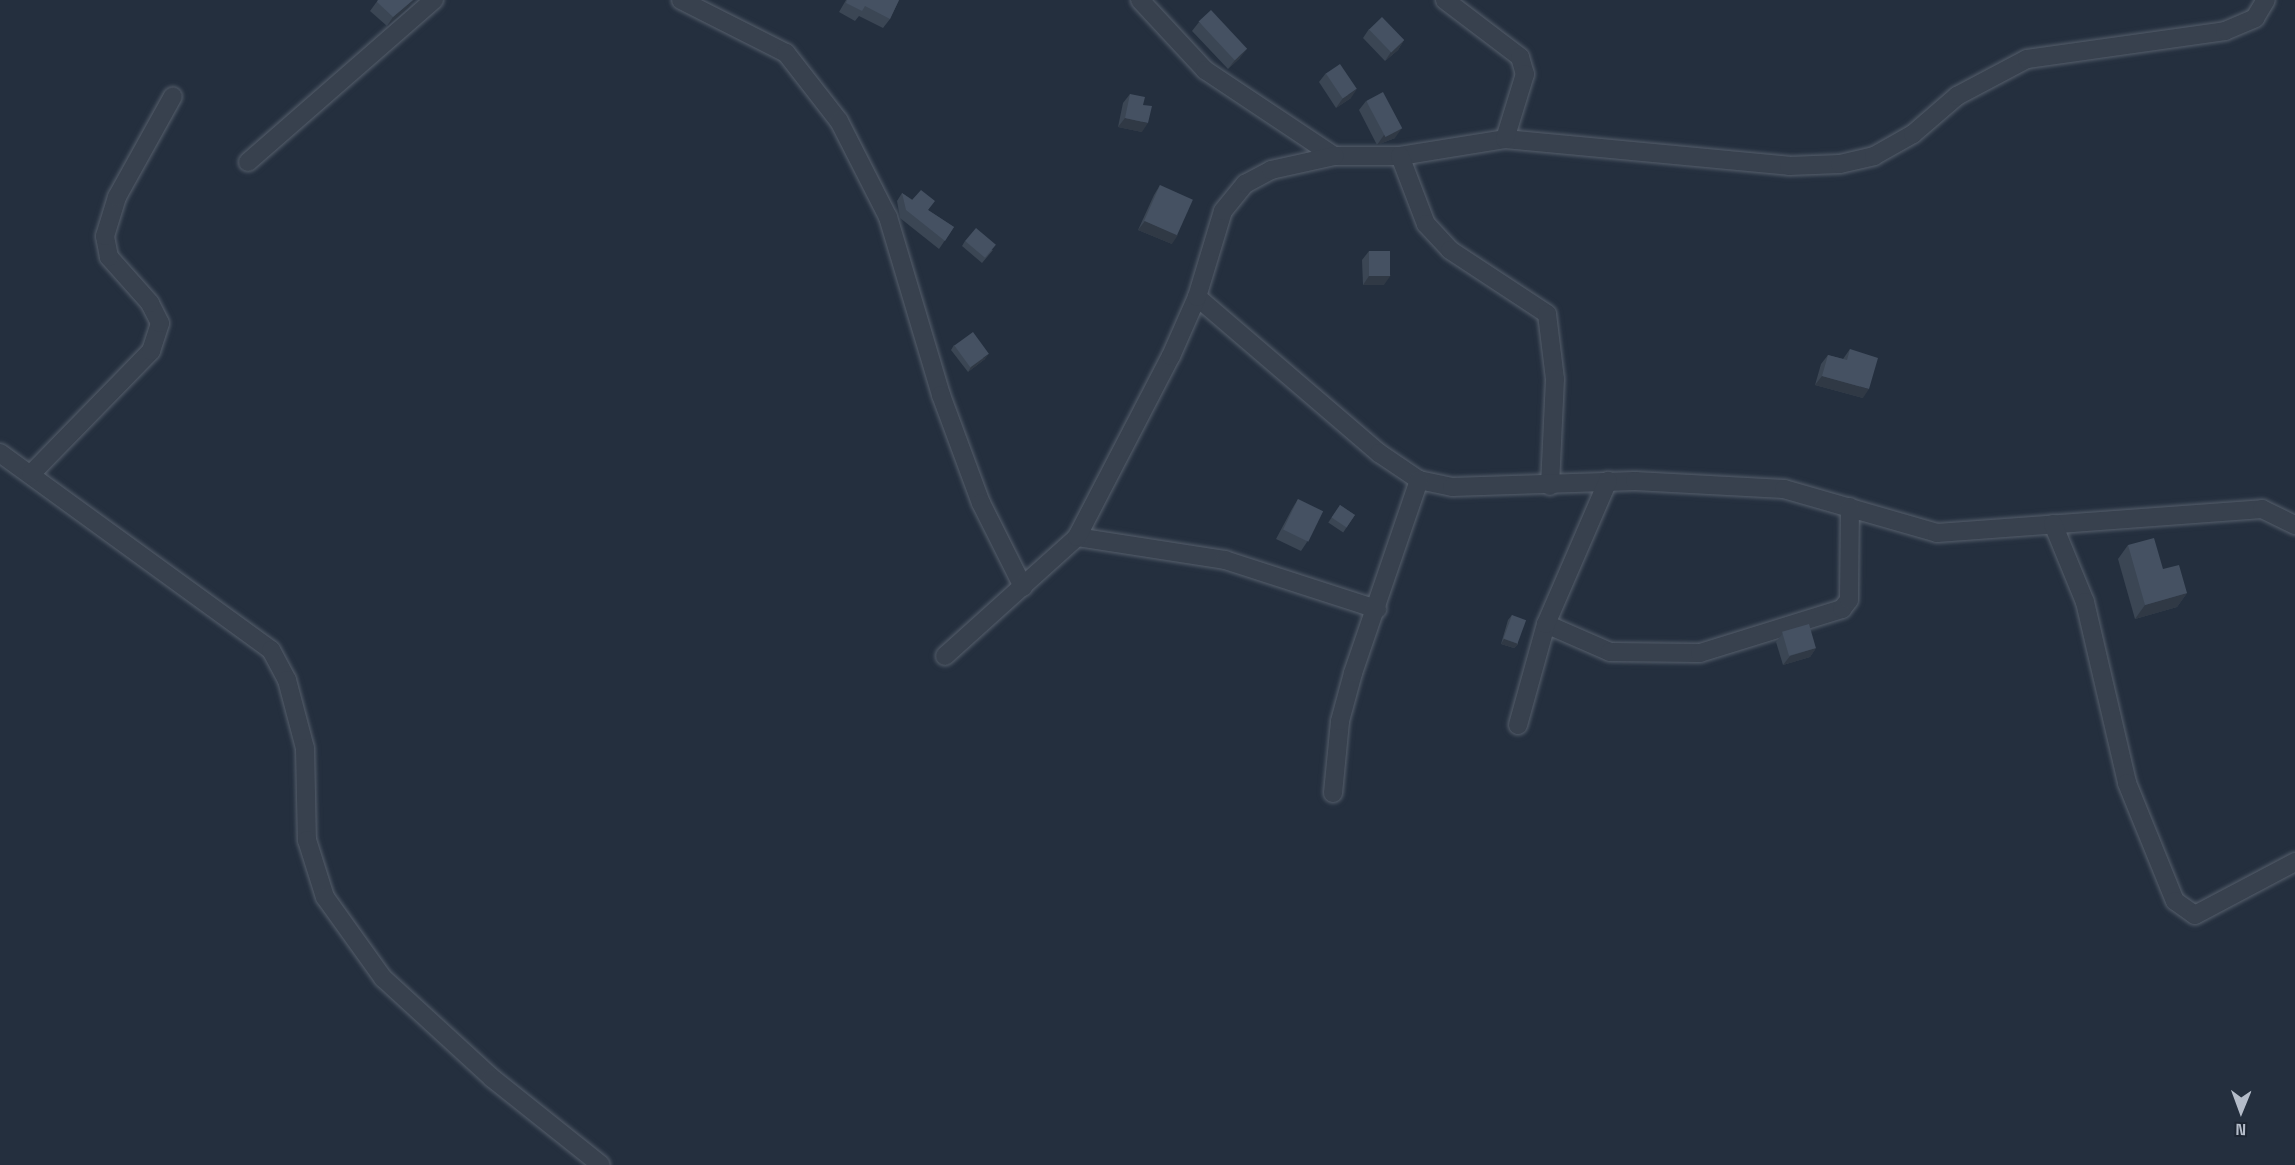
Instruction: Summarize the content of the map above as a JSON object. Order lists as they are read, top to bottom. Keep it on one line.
{"north":"bottom"}
